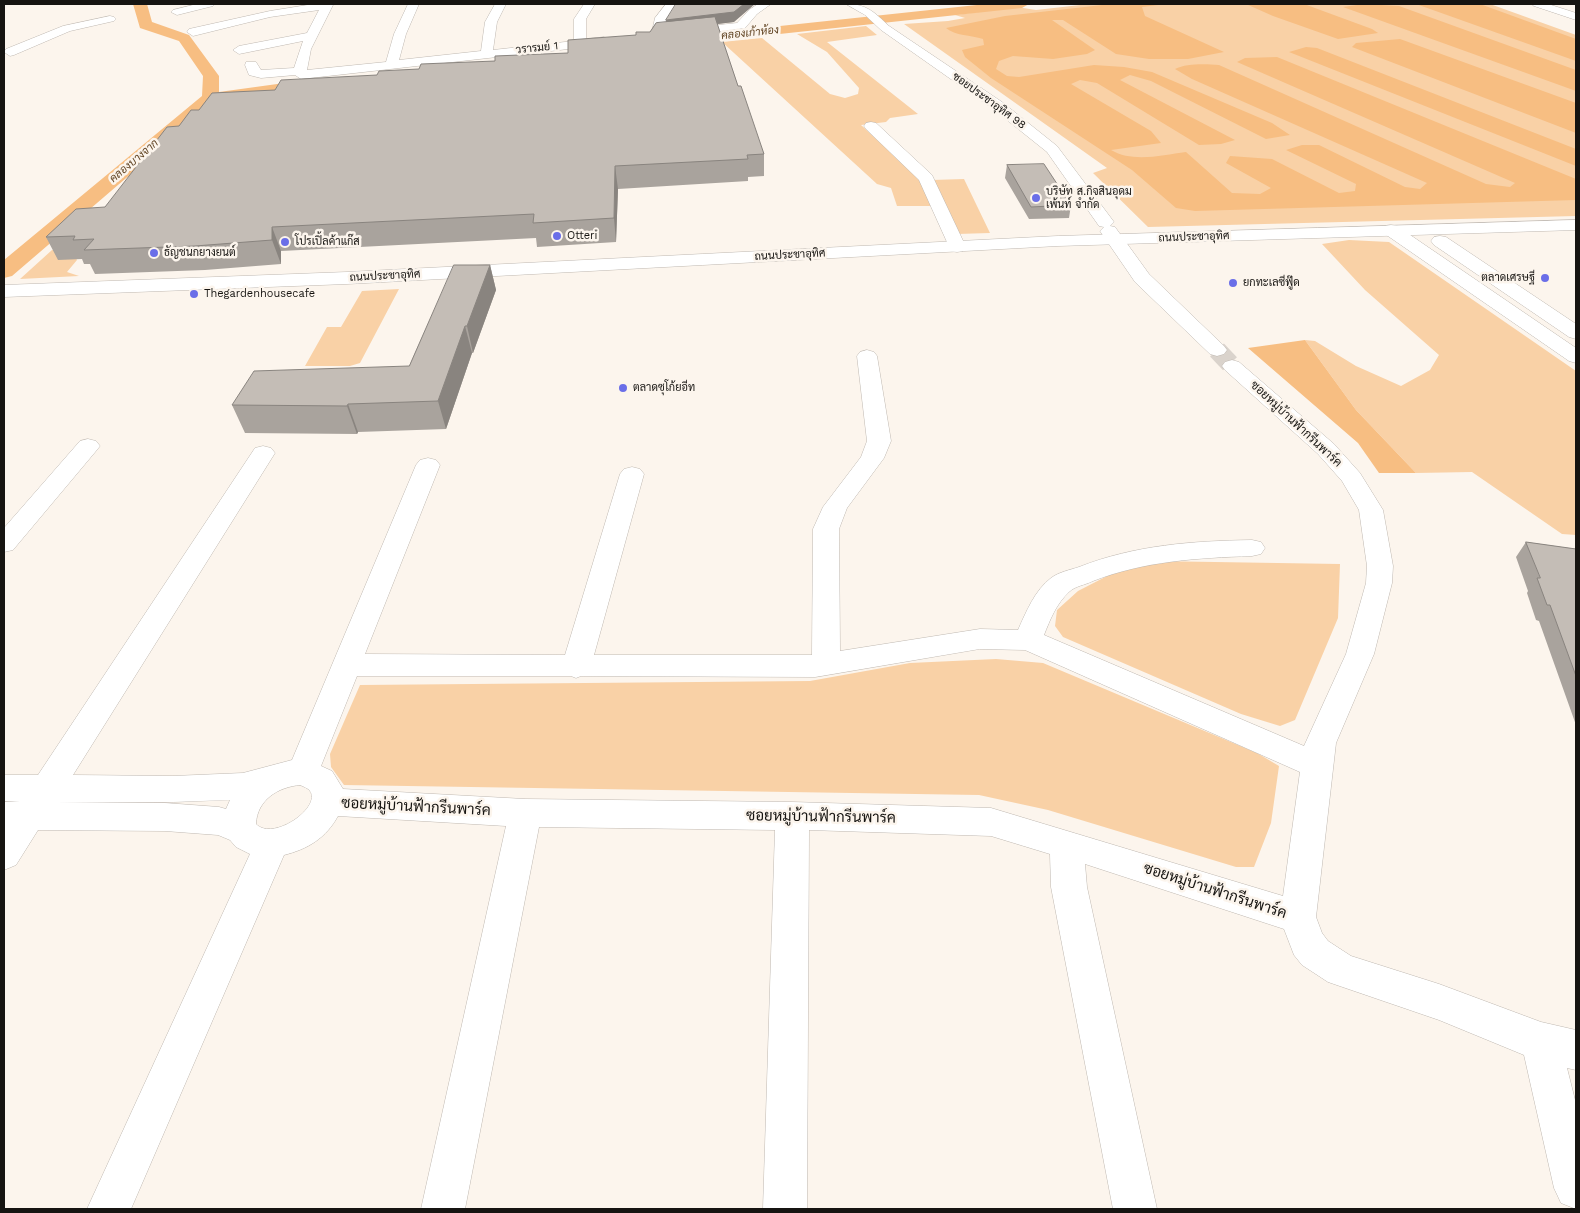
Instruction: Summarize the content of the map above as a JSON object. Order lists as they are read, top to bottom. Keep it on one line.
{"streets":{"street":["วรารมย์ 1","ซอยประชาอุทิศ 98","ถนนประชาอุทิศ","ซอยหมู่บ้านฟ้ากรีนพาร์ค"]},"crossings":[["ซอยประชาอุทิศ 98","ถนนประชาอุทิศ"],["ซอยประชาอุทิศ 98","ซอยหมู่บ้านฟ้ากรีนพาร์ค"],["ถนนประชาอุทิศ","ซอยหมู่บ้านฟ้ากรีนพาร์ค"]],"water":["คลองเก้าห้อง","คลองบางจาก"],"places":["บริษัท ส.กิจสินอุดม เพ้นท์ จำกัด","Otteri","โปรเปิ้ลค้าแก๊ส","ธัญชนกยางยนต์","ตลาดเศรษฐี","ยกทะเลซีฟู๊ด","Thegardenhousecafe","ตลาดซุโก้ยอีท"]}
